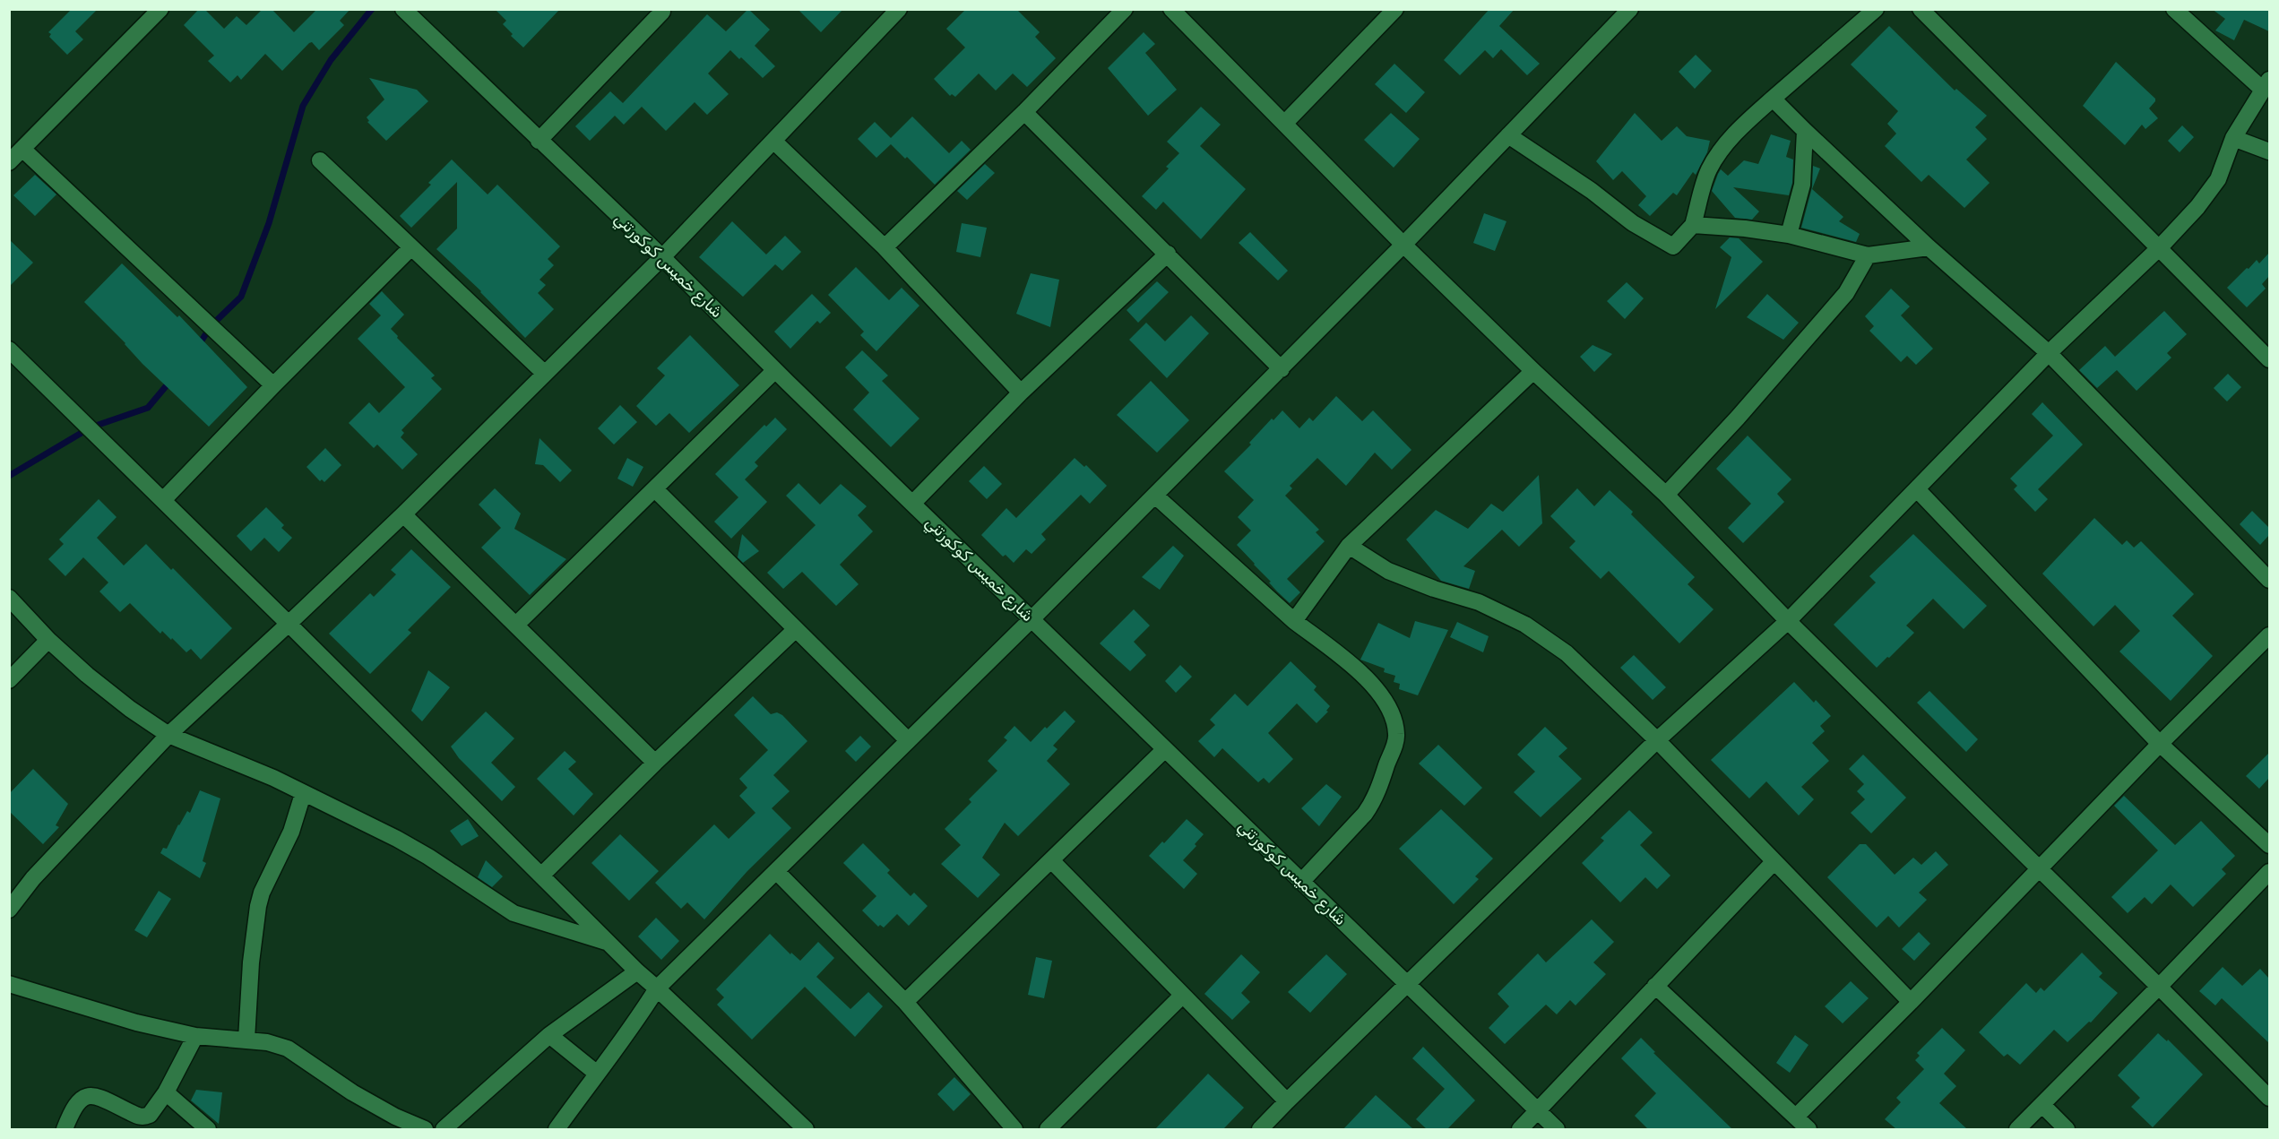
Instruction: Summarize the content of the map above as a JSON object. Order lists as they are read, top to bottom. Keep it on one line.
{"streets":{"street":["شارع خميس كوكورتني"]}}
